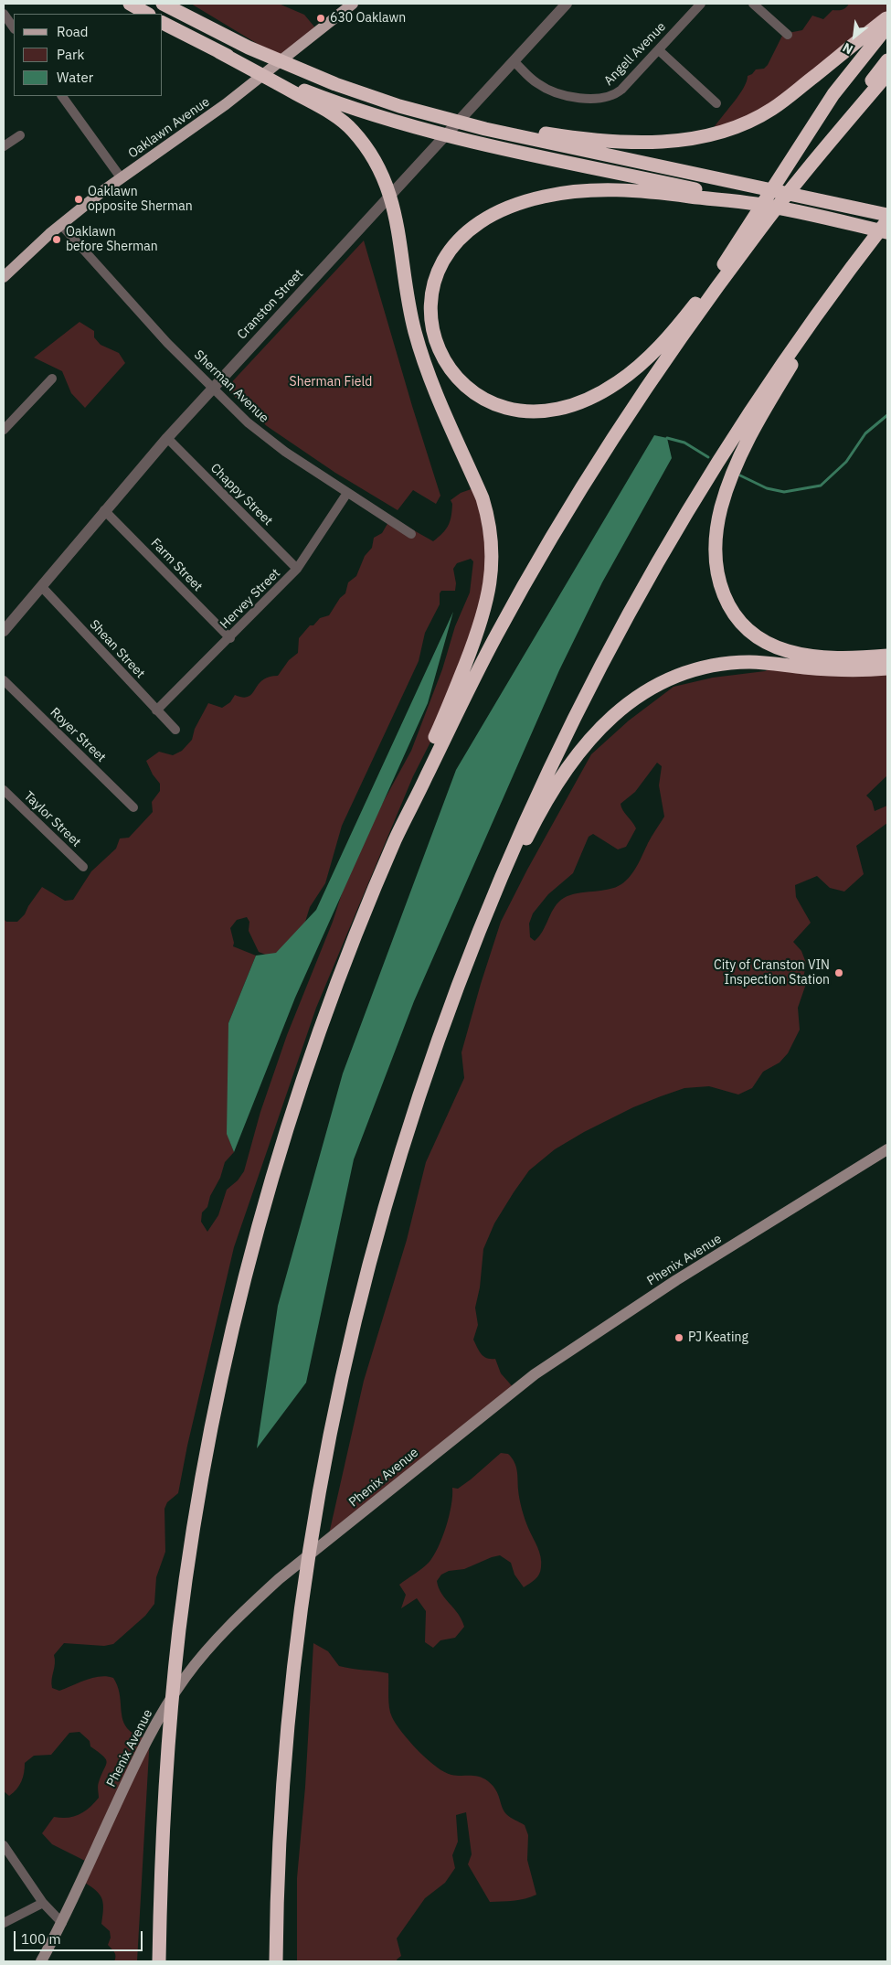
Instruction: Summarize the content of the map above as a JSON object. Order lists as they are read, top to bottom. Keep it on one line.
{"streets":{"main road":["Oaklawn Avenue","Phenix Avenue"],"street":["Angell Avenue","Cranston Street","Sherman Avenue","Chappy Street","Farm Street","Hervey Street","Shean Street","Royer Street","Taylor Street"]},"crossings":[["Angell Avenue","Cranston Street"],["Oaklawn Avenue","Sherman Avenue"],["Cranston Street","Sherman Avenue"],["Cranston Street","Chappy Street"],["Cranston Street","Farm Street"],["Cranston Street","Shean Street"],["Sherman Avenue","Hervey Street"],["Chappy Street","Hervey Street"],["Farm Street","Hervey Street"],["Hervey Street","Shean Street"]],"parks":["Sherman Field"],"places":["630 Oaklawn","Oaklawn opposite Sherman","Oaklawn before Sherman","City of Cranston VIN Inspection Station","PJ Keating"],"legend":["Road","Park","Water"],"scale_bar":"100 m","north":"bottom left"}
